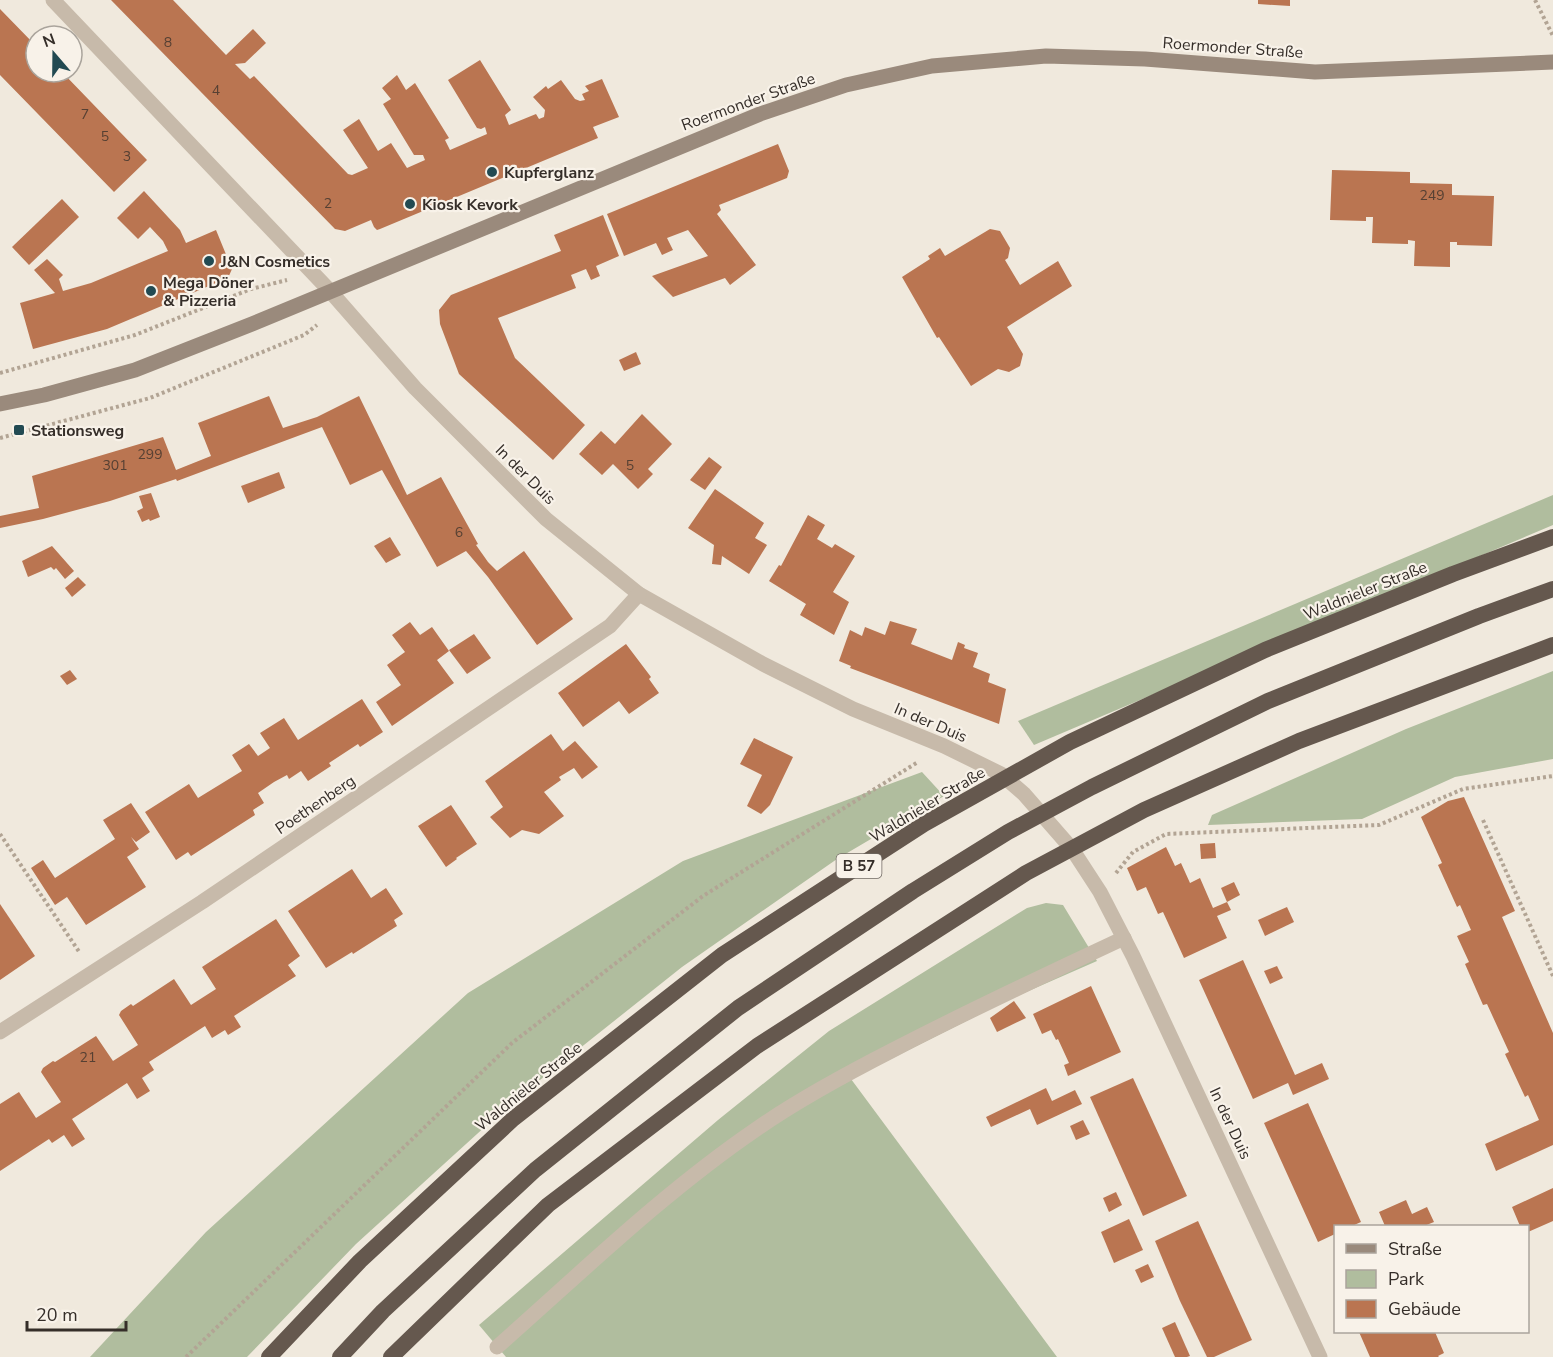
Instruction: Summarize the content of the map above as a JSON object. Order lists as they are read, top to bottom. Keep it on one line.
{"streets":{"highway":["Waldnieler Straße","B 57"],"main road":["Roermonder Straße"],"street":["In der Duis","Poethenberg"]},"crossings":[["Roermonder Straße","In der Duis"],["In der Duis","Poethenberg"]],"places":{"other":["Kupferglanz","Kiosk Kevork","J&N Cosmetics","Mega Döner & Pizzeria"],"transit":["Stationsweg"]},"house_numbers":["8","4","7","5","3","249","2","299","301","5","6","21"],"legend":["Straße","Park","Gebäude"],"scale_bar":"20 m","north":"top"}
